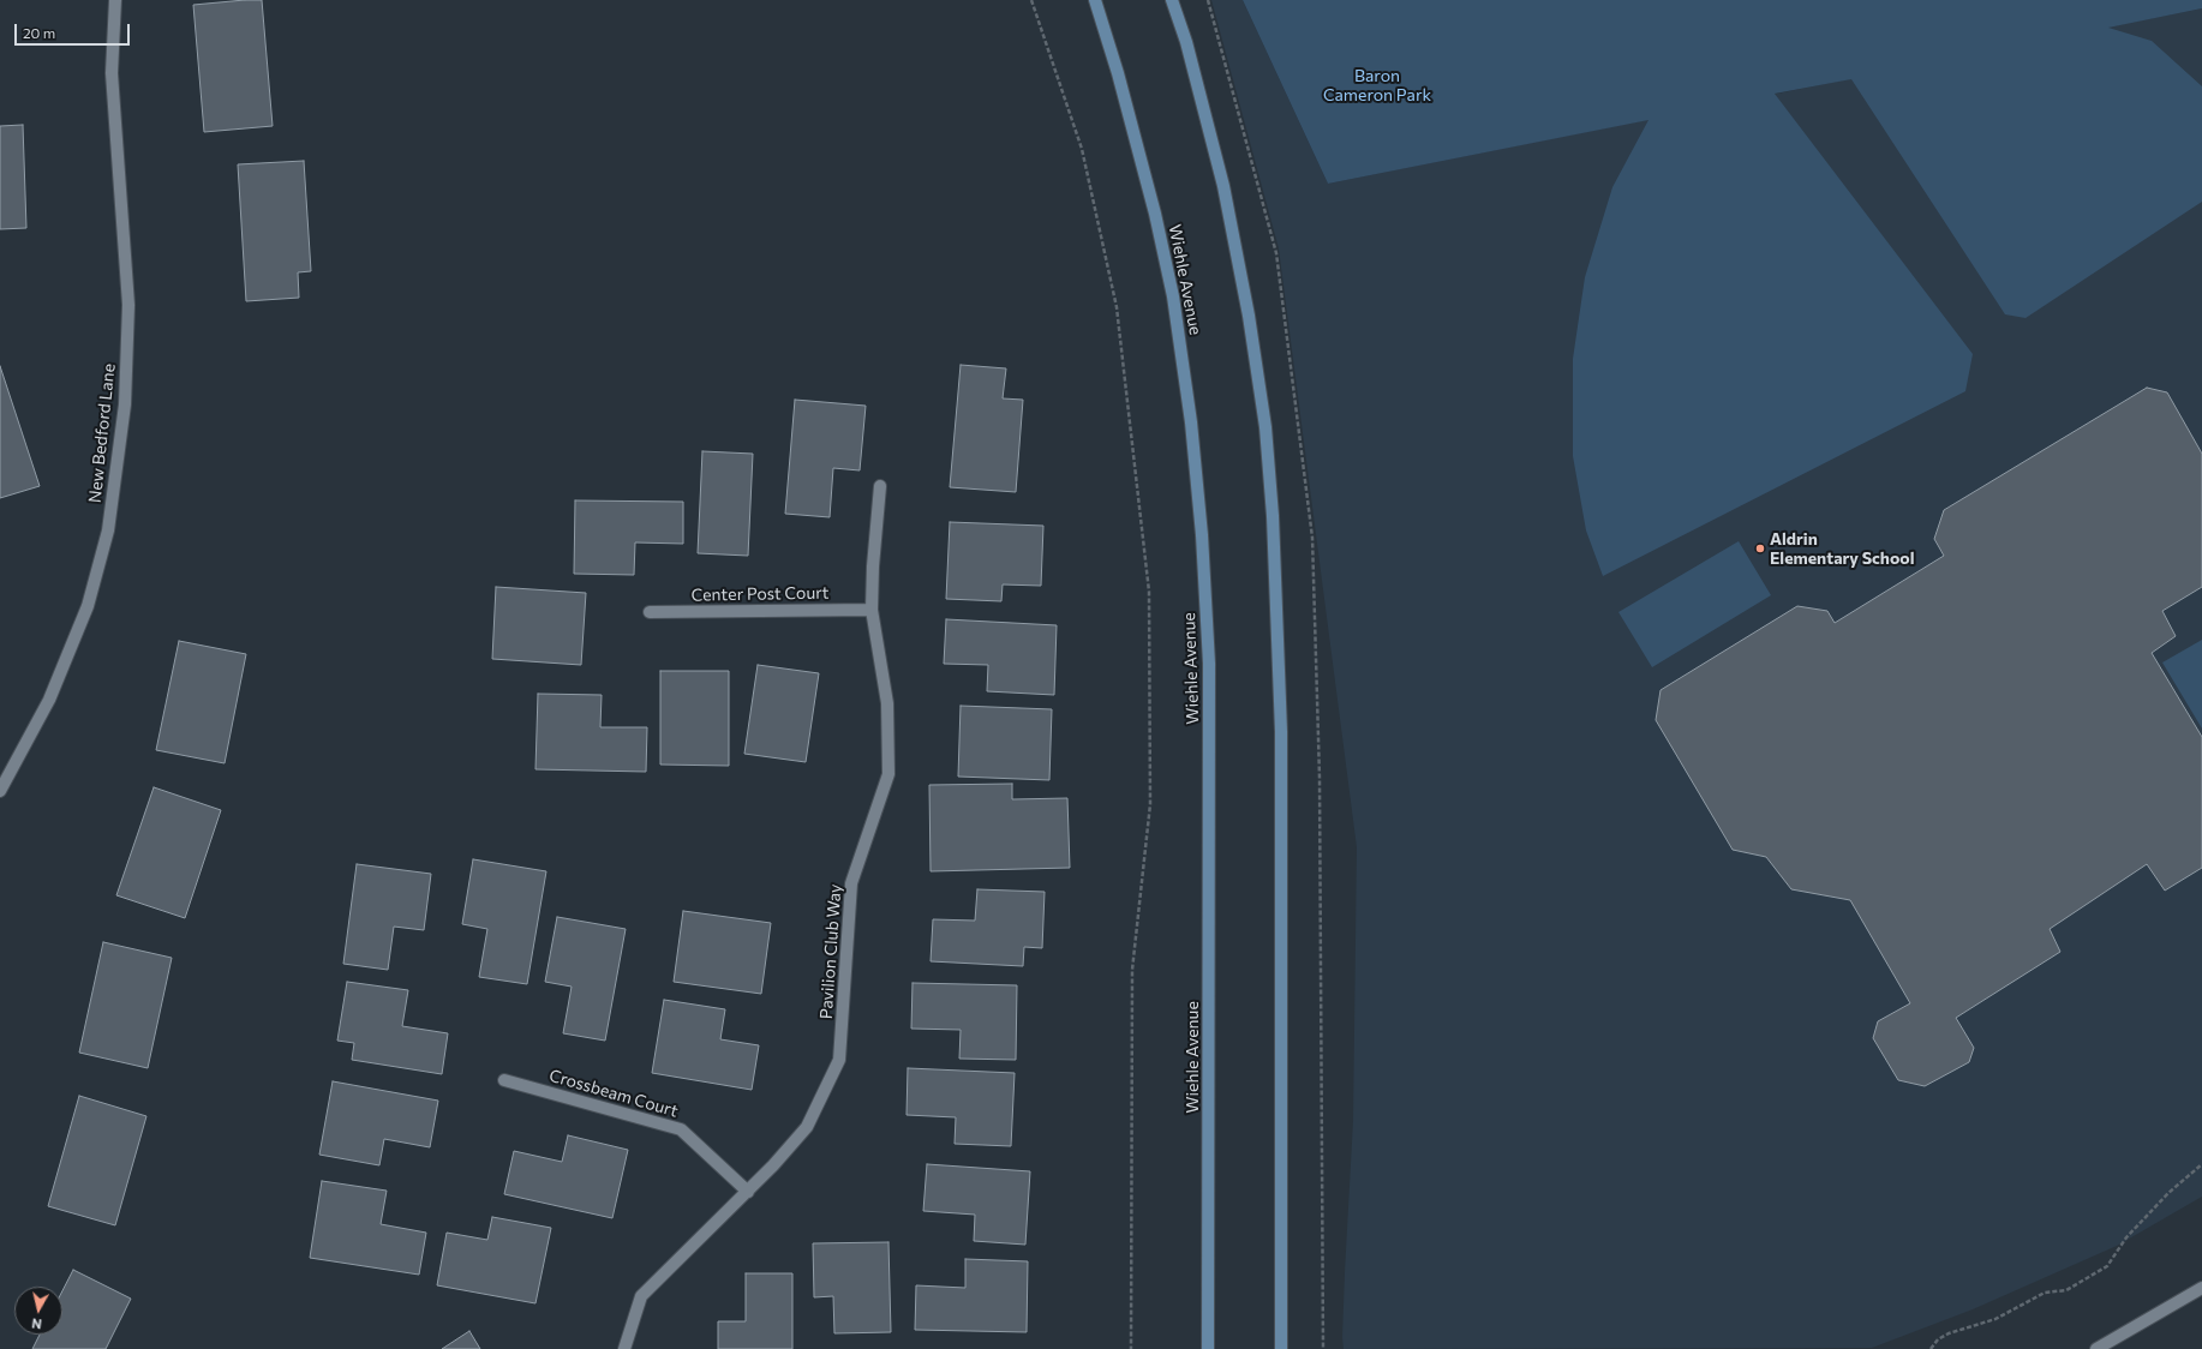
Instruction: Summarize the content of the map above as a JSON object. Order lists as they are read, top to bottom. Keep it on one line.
{"streets":{"main road":["Wiehle Avenue"],"street":["New Bedford Lane","Center Post Court","Pavilion Club Way","Crossbeam Court"]},"crossings":[["Center Post Court","Pavilion Club Way"],["Pavilion Club Way","Crossbeam Court"]],"parks":["Baron Cameron Park"],"places":["Aldrin Elementary School"],"scale_bar":"20 m","north":"bottom"}
